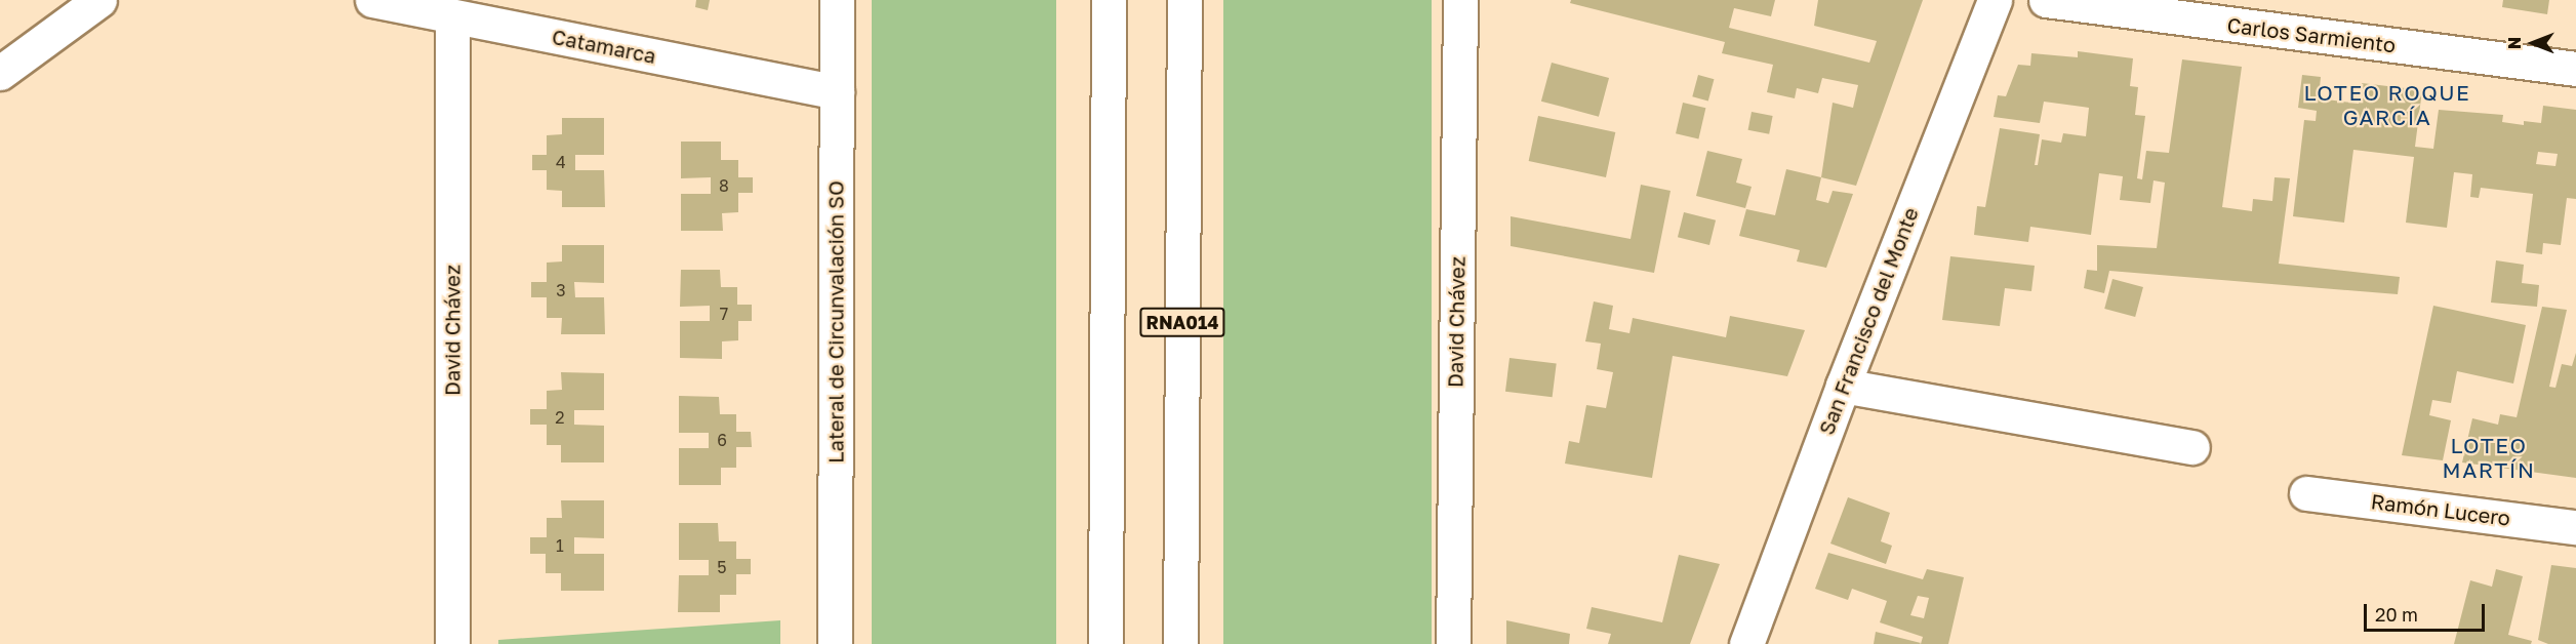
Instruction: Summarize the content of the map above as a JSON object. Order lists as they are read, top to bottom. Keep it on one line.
{"streets":{"main road":["Carlos Sarmiento","Catamarca","San Francisco del Monte","Lateral de Circunvalación SO","RNA014","David Chávez","Ramón Lucero"]},"crossings":[["Catamarca","Lateral de Circunvalación SO"],["Catamarca","David Chávez"]],"districts":["LOTEO ROQUE GARCÍA","LOTEO MARTÍN"],"house_numbers":["4","8","3","7","2","6","1","5"],"scale_bar":"20 m","north":"left"}
